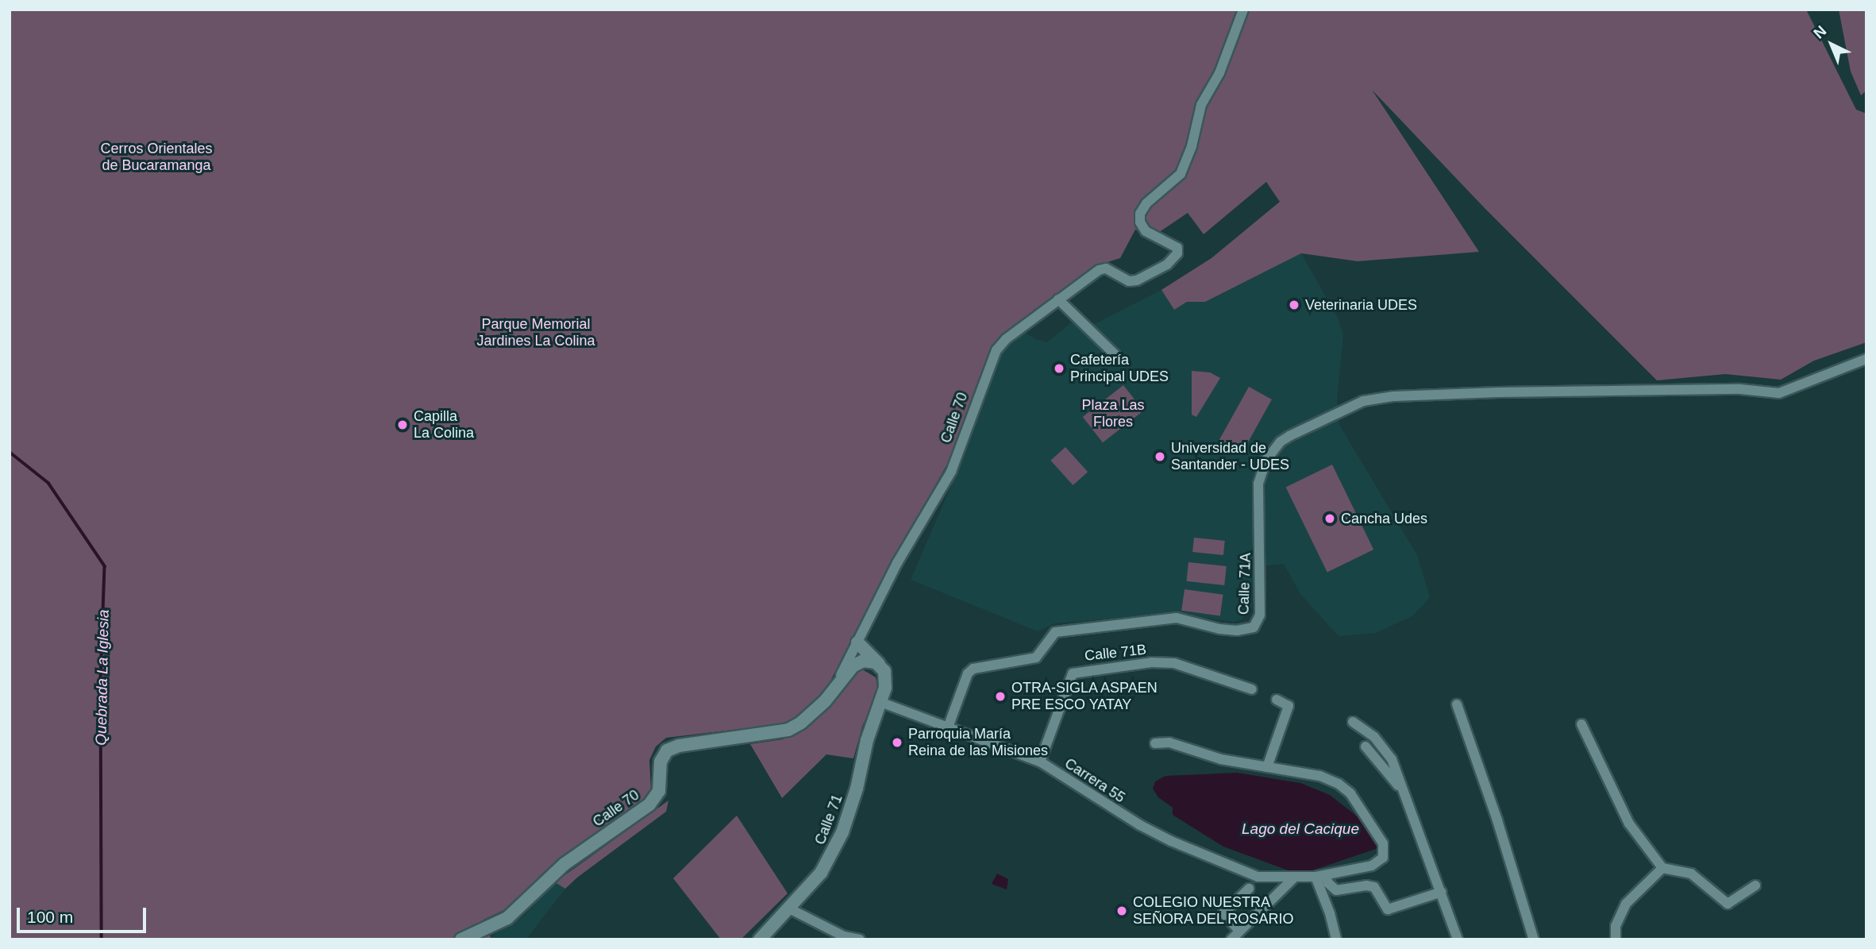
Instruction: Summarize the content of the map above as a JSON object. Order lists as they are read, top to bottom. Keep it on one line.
{"streets":{"street":["Calle 70","Calle 71A","Calle 71B","Carrera 55","Calle 71"]},"crossings":[["Calle 71A","Carrera 55"],["Calle 71B","Carrera 55"],["Carrera 55","Calle 71"]],"water":["Quebrada La Iglesia","Lago del Cacique"],"parks":["Cerros Orientales de Bucaramanga","Parque Memorial Jardines La Colina","Plaza Las Flores"],"places":["Veterinaria UDES","Cafetería Principal UDES","Capilla La Colina","Universidad de Santander - UDES","Cancha Udes","OTRA-SIGLA ASPAEN PRE ESCO YATAY","Parroquia María Reina de las Misiones","COLEGIO NUESTRA SEÑORA DEL ROSARIO"],"scale_bar":"100 m","north":"top left"}
